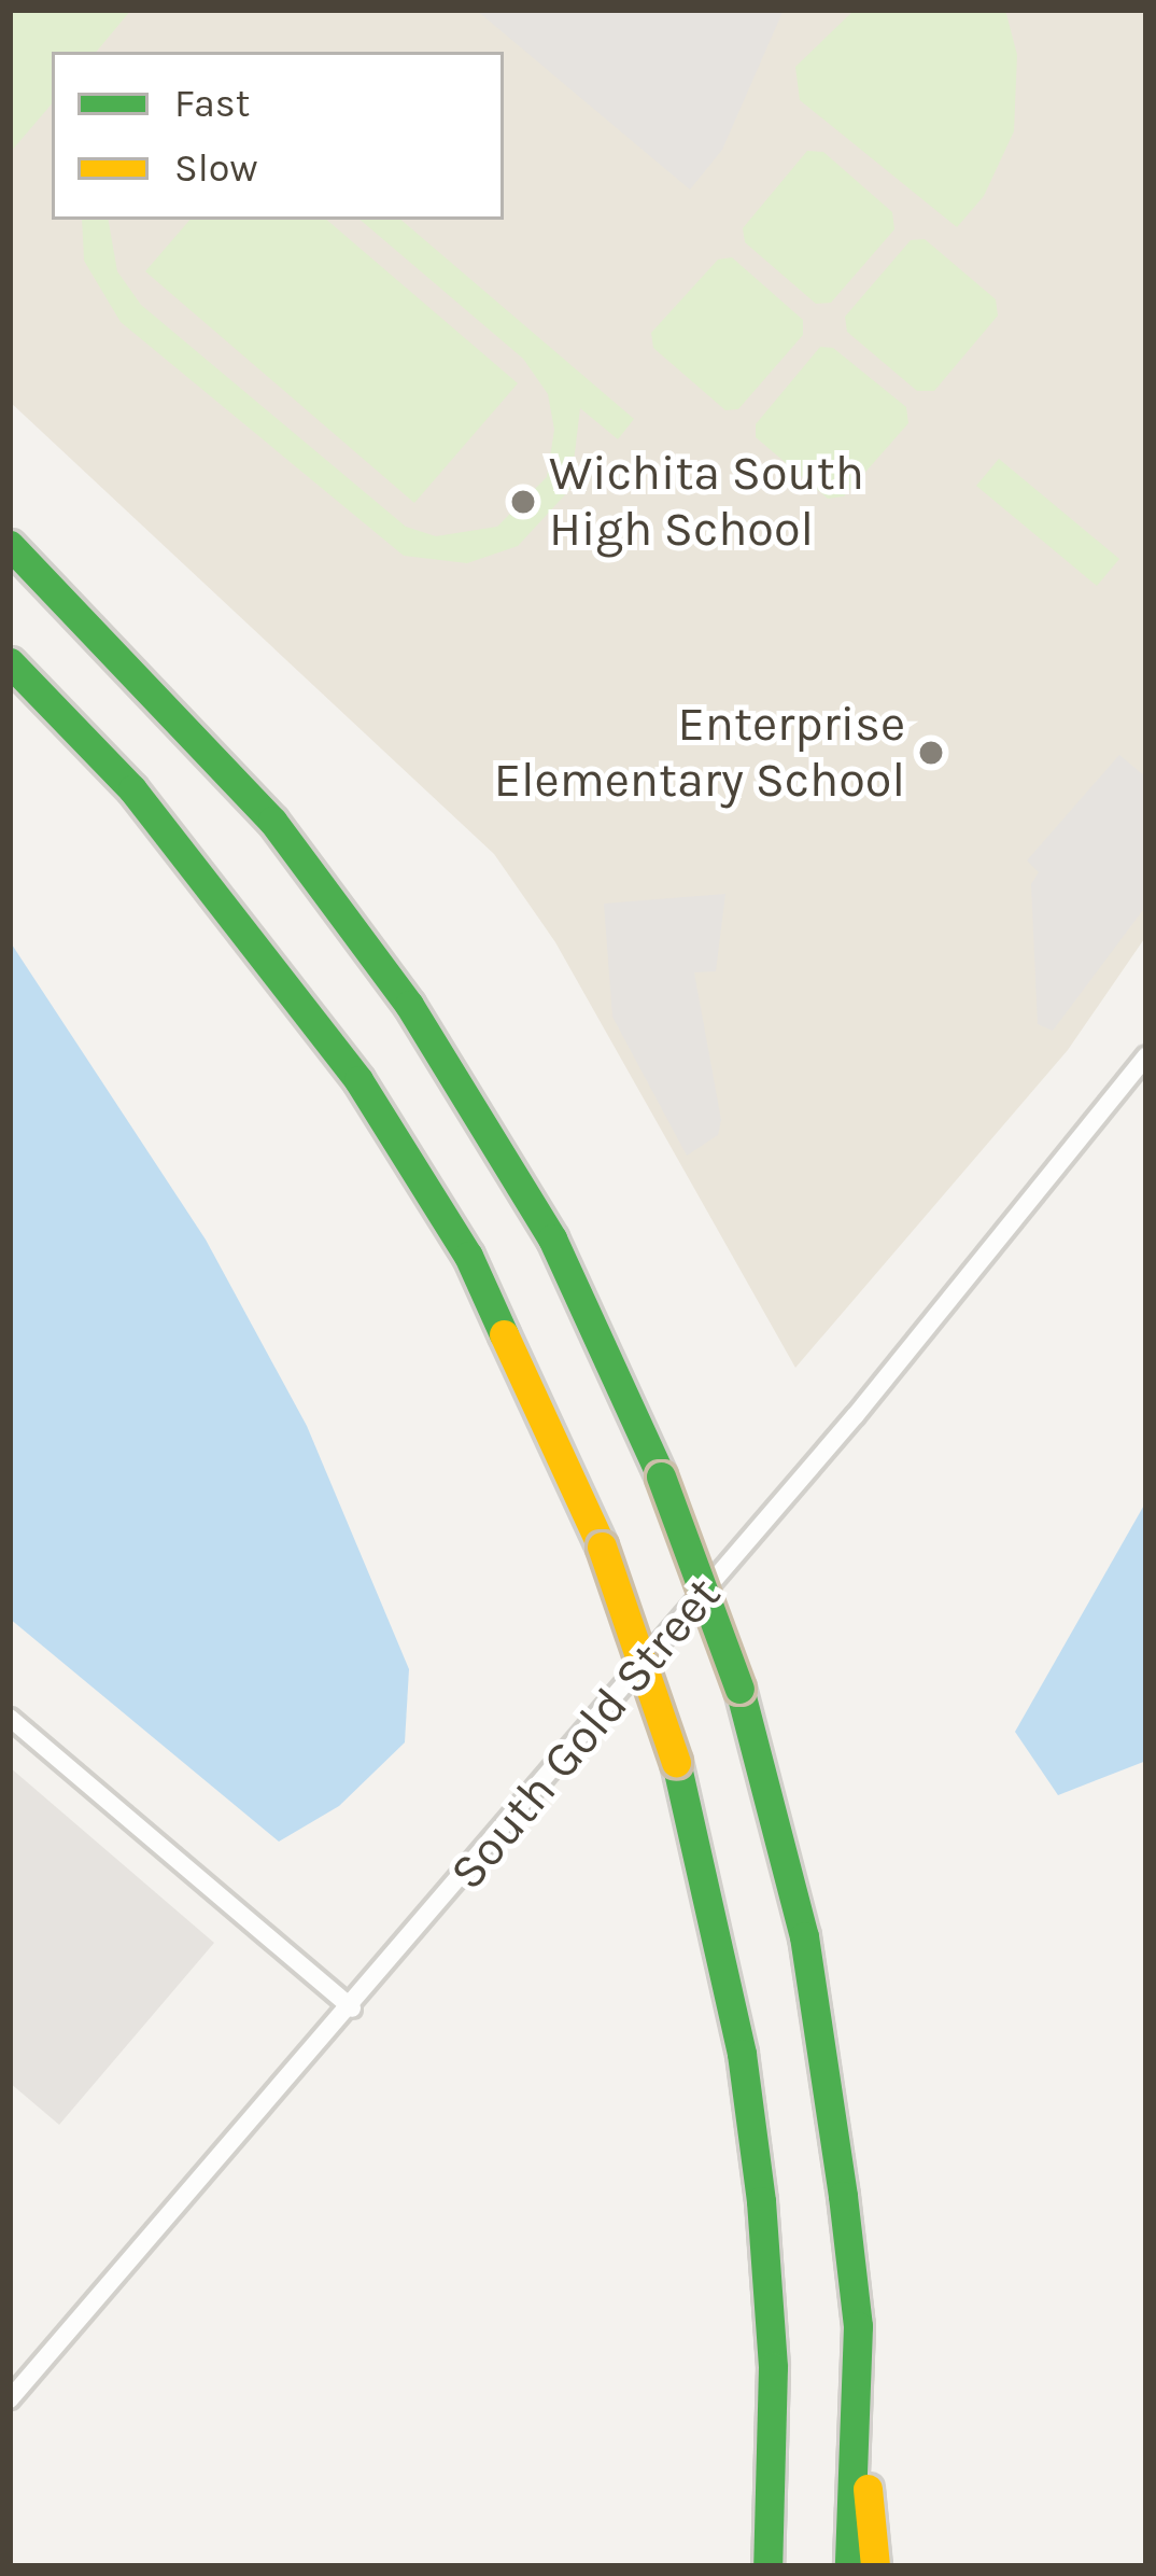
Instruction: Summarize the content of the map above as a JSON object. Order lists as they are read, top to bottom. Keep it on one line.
{"streets":{"street":["South Gold Street"]},"places":["Wichita South High School","Enterprise Elementary School"],"legend":["Fast","Slow"]}
